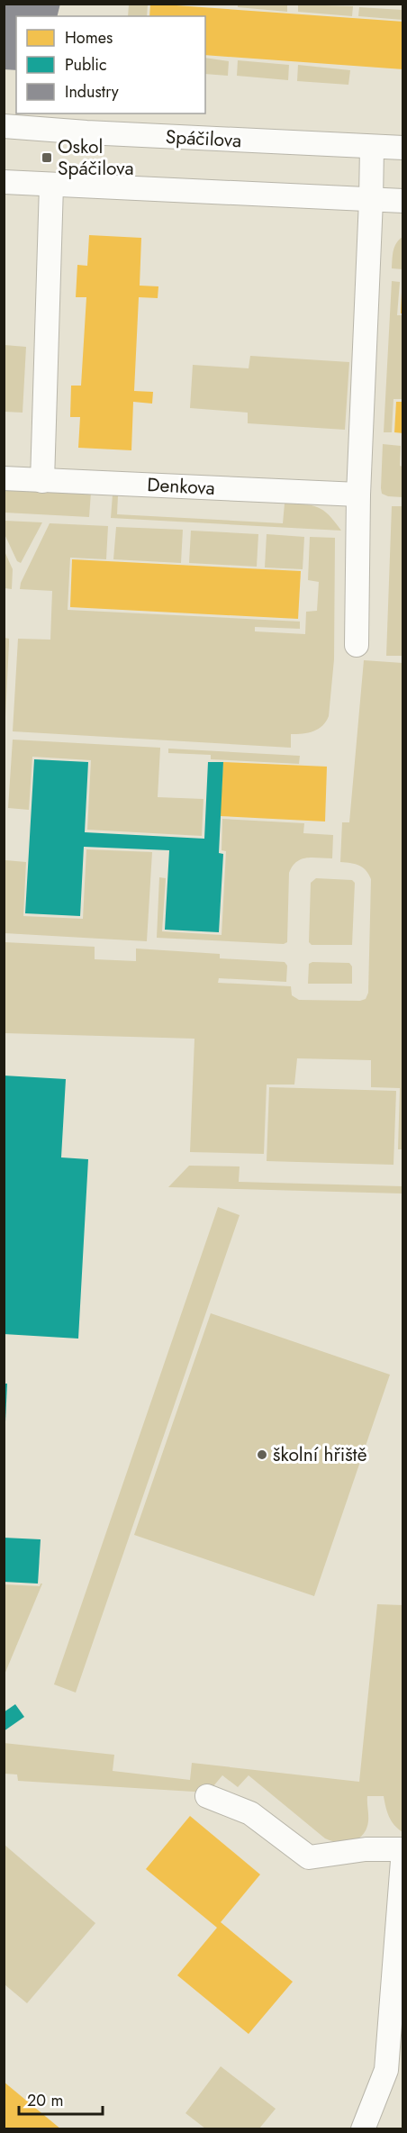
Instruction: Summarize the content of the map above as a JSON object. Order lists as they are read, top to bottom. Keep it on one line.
{"streets":{"street":["Spáčilova","Denkova"]},"places":{"transit":["Oskol Spáčilova"],"other":["školní hřiště"]},"legend":["Homes","Public","Industry"],"scale_bar":"20 m"}
